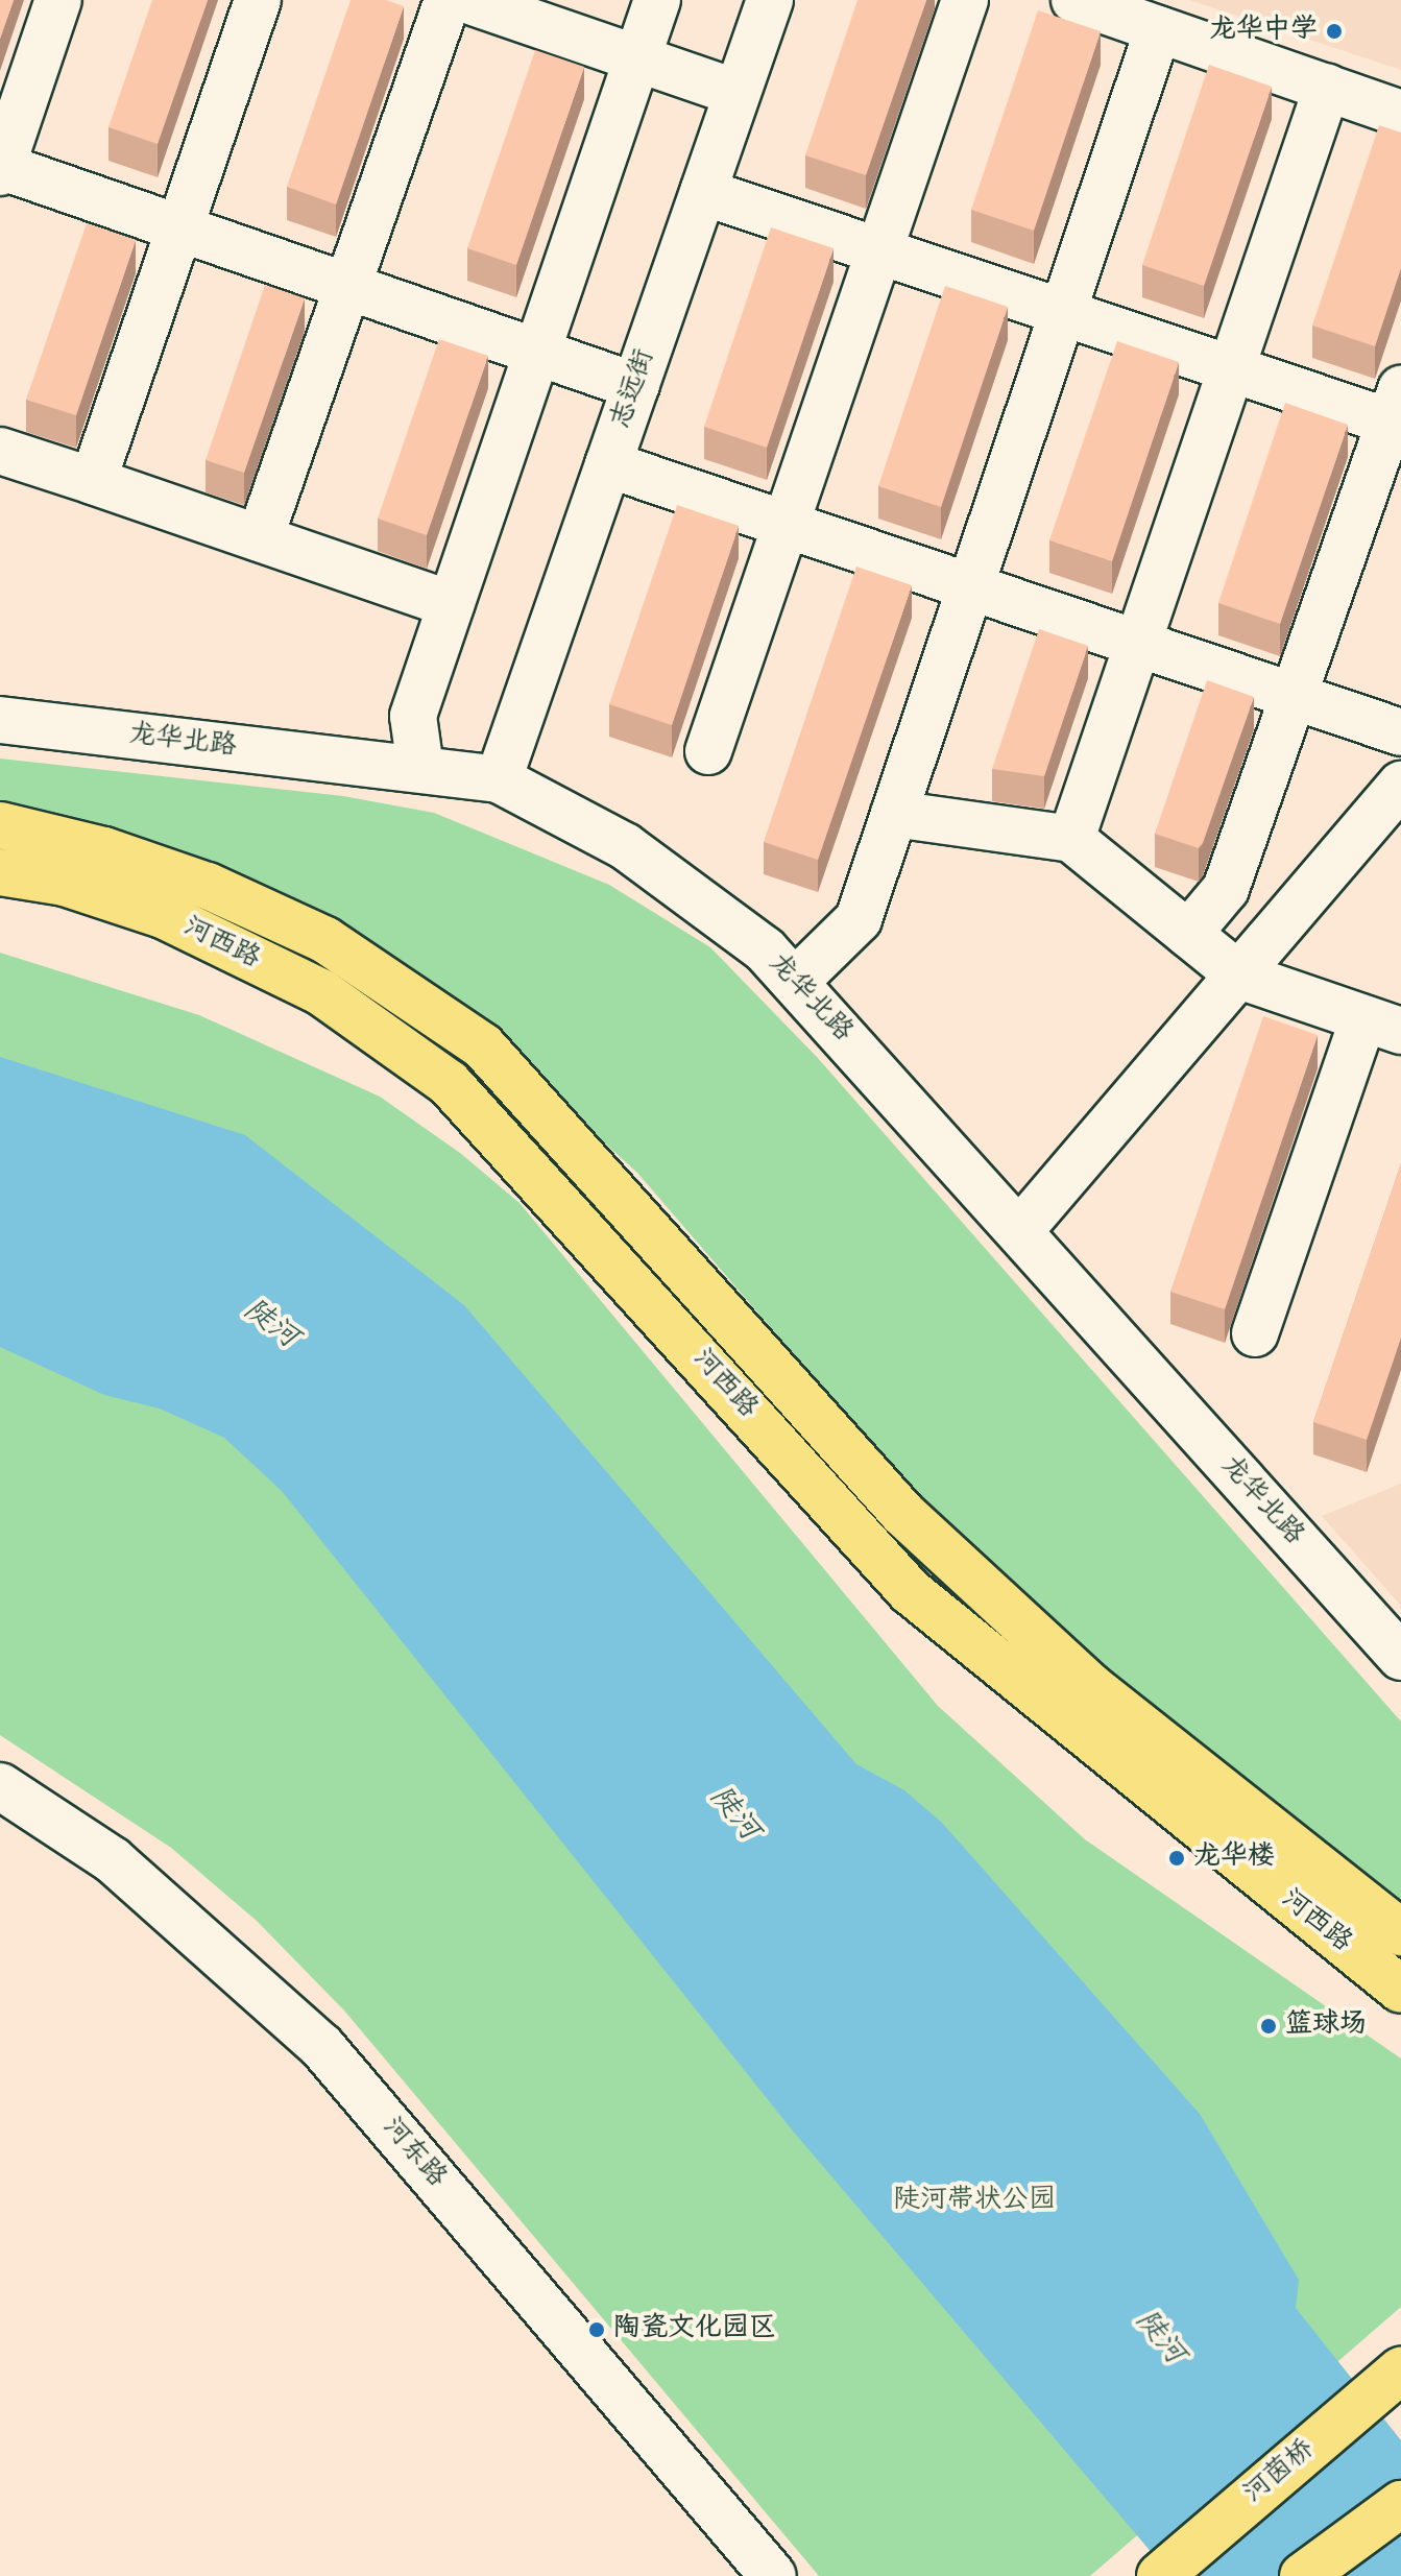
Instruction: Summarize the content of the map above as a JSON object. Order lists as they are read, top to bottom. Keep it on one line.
{"streets":{"main road":["河西路","河茵桥"],"street":["志远街","龙华北路","河东路"]},"crossings":[["志远街","龙华北路"]],"water":["陡河"],"parks":["陡河带状公园"],"places":["龙华中学","龙华楼","篮球场","陶瓷文化园区"]}
